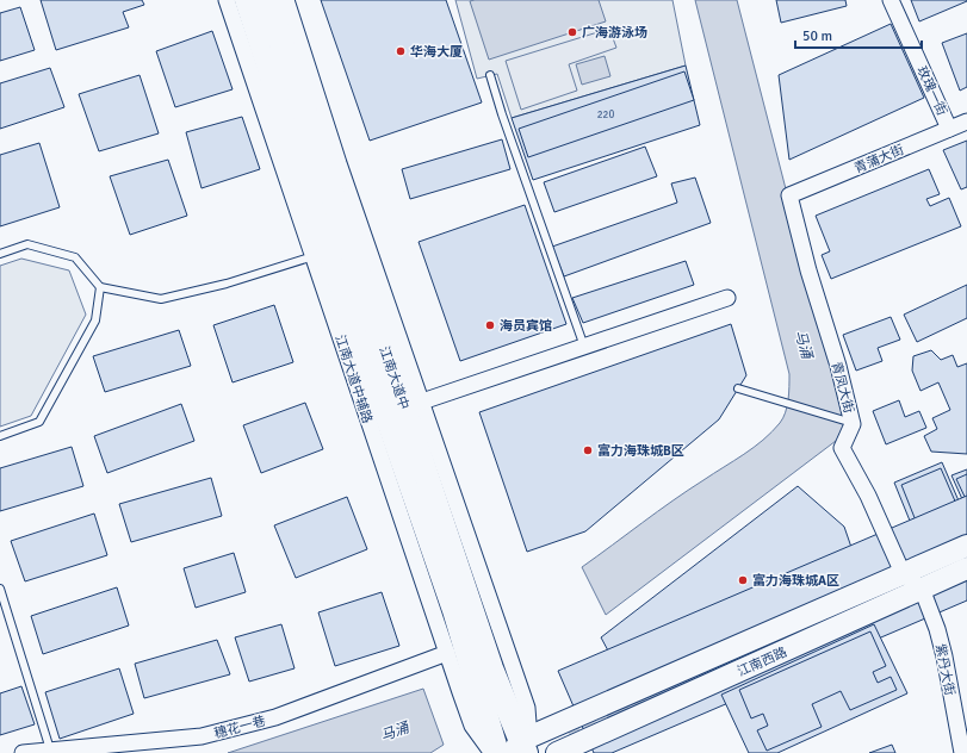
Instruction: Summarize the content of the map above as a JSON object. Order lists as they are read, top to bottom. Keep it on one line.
{"streets":{"main road":["江南大道中","江南西路"],"street":["玫瑰一街","青蒲大街","青凤大街","紫丹大街","穗花一巷"]},"crossings":[["玫瑰一街","青蒲大街"],["青蒲大街","青凤大街"],["青凤大街","江南西路"],["青凤大街","紫丹大街"],["江南西路","紫丹大街"]],"water":["马涌"],"places":["广海游泳场","华海大厦","海员宾馆","富力海珠城B区","富力海珠城A区"],"house_numbers":["220"],"scale_bar":"50 m"}
